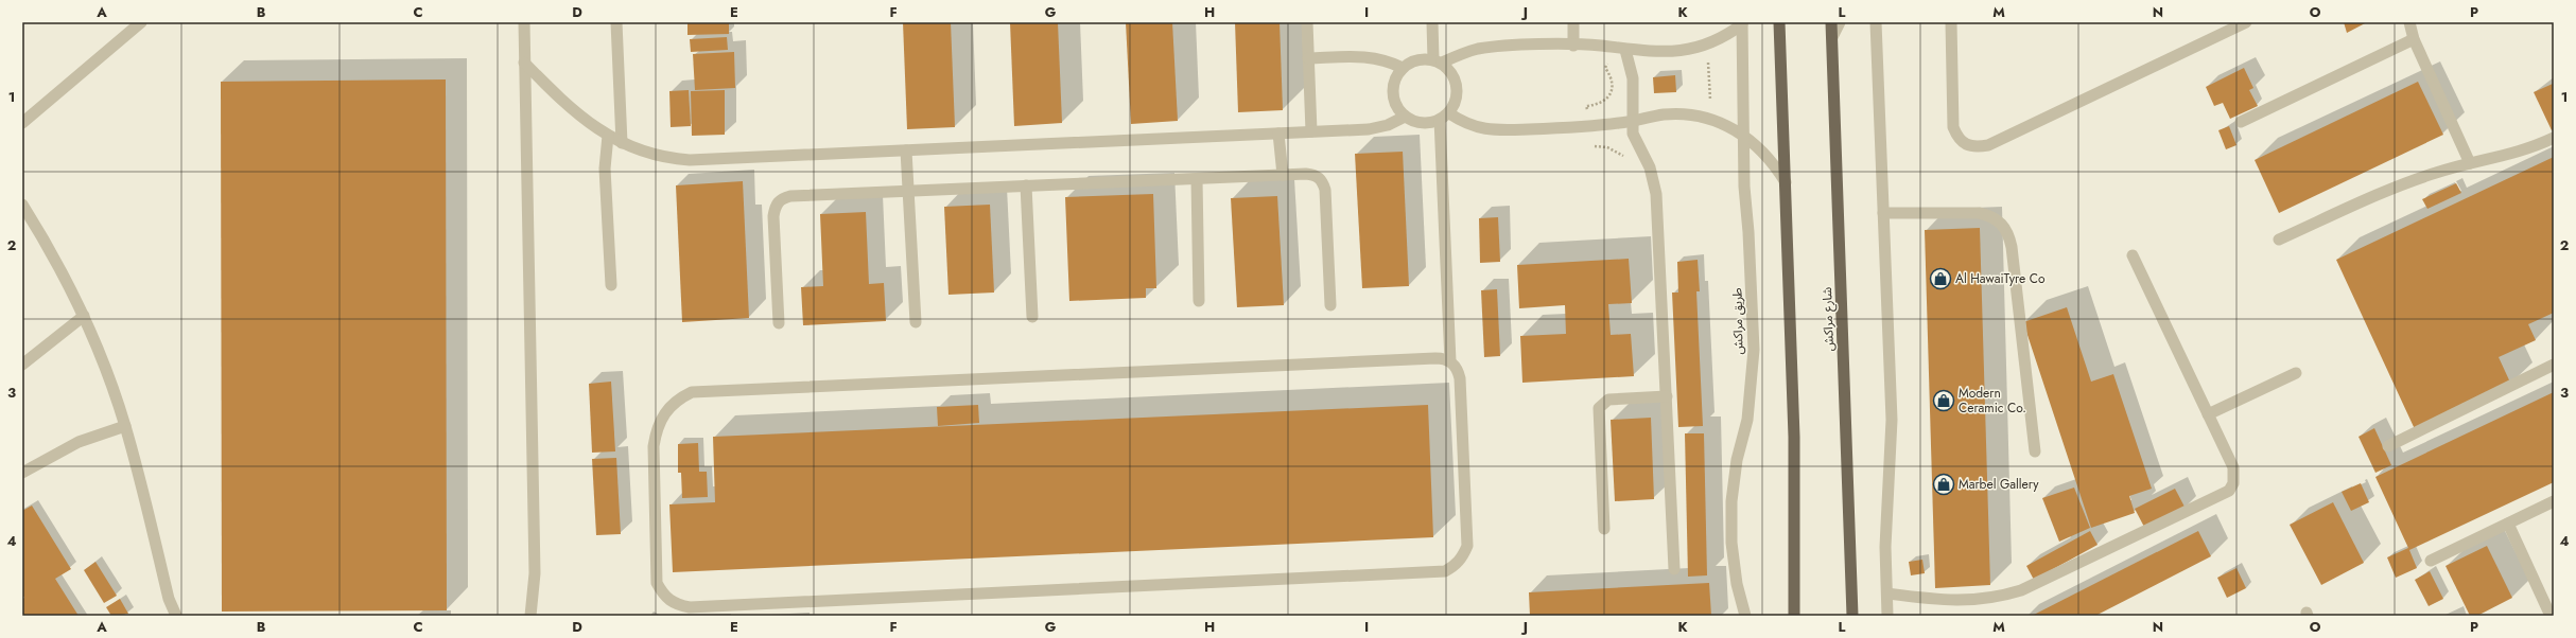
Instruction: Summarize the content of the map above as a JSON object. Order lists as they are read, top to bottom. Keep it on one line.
{"streets":{"main road":["شارع مراكش"],"street":["طريق مراكش"]},"places":{"shop":["Al HawaiTyre Co","Modern Ceramic Co.","Marbel Gallery"]},"grid":{"columns":["A","B","C","D","E","F","G","H","I","J","K","L","M","N","O","P"],"rows":["1","2","3","4"]}}
